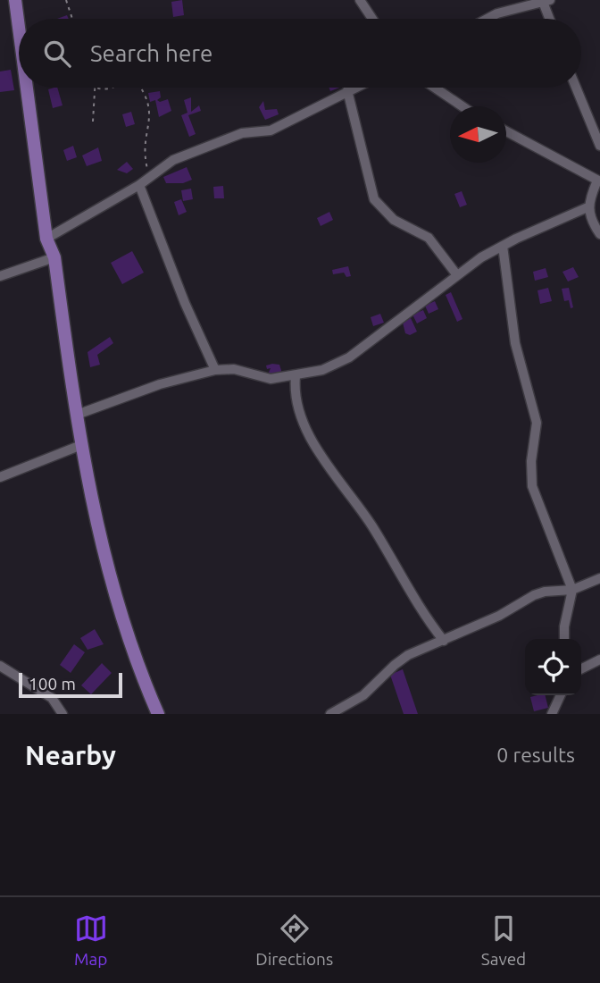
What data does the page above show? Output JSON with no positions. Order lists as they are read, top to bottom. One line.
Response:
{"scale_bar":"100 m","north":"left","page":{"search":"Search here","scale":"100 m","heading":["Nearby","0 results"],"nav":["Map","Directions","Saved"]}}
